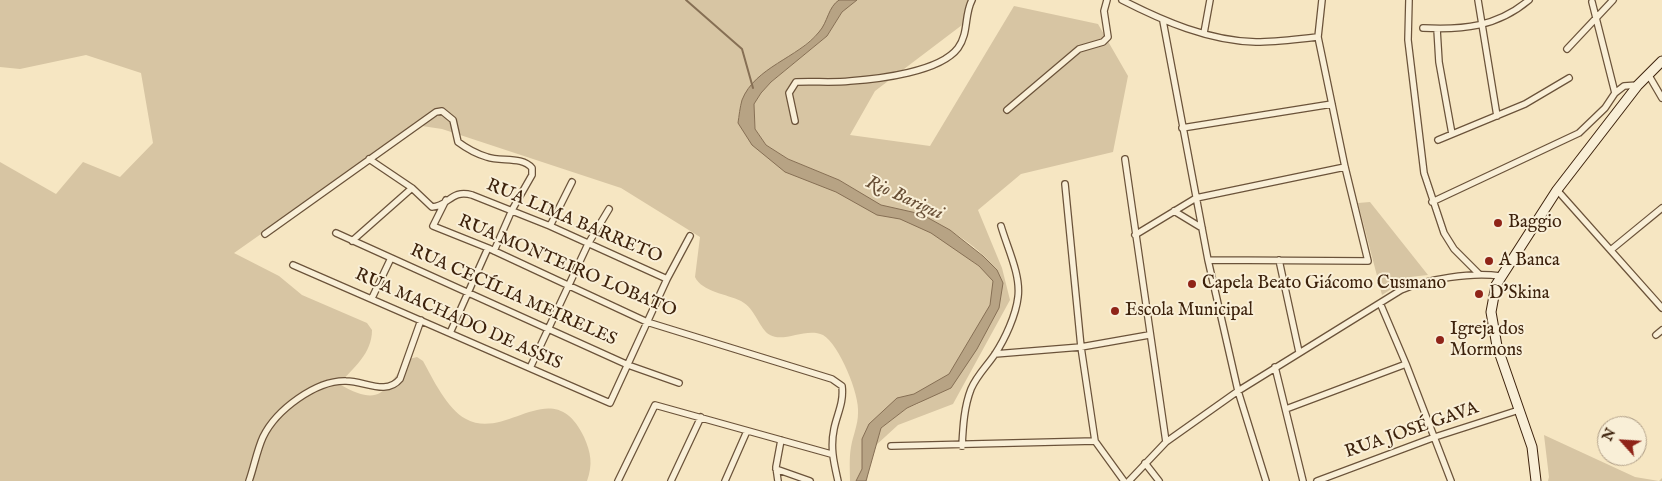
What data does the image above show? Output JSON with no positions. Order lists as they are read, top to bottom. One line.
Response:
{"streets":{"street":["RUA LIMA BARRETO","RUA MONTEIRO LOBATO","RUA CECÍLIA MEIRELES","RUA MACHADO DE ASSIS","RUA JOSÉ GAVA"]},"crossings":[["RUA LIMA BARRETO","RUA MONTEIRO LOBATO"],["RUA CECÍLIA MEIRELES","RUA MACHADO DE ASSIS"]],"water":["Rio Barigui"],"places":["Baggio","A Banca","Capela Beato Giácomo Cusmano","D'Skina","Escola Municipal","Igreja dos Mormons"],"north":"top left"}
